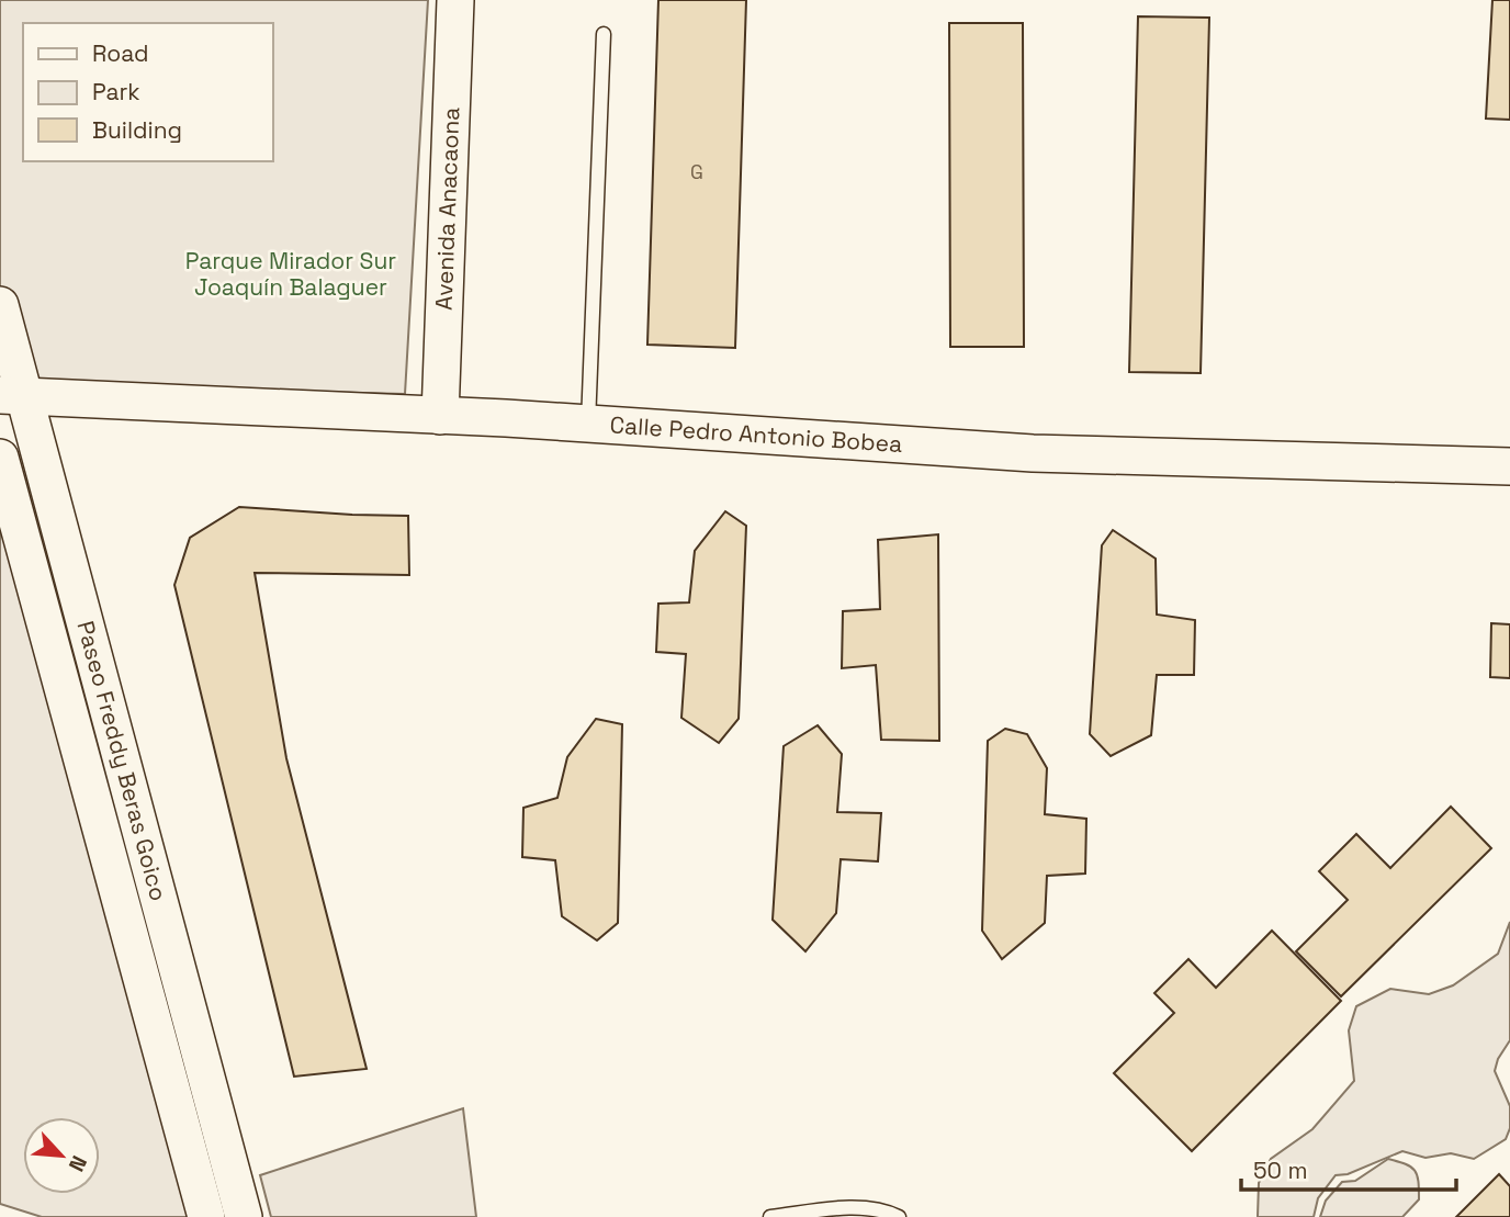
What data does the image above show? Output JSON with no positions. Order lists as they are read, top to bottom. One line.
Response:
{"streets":{"street":["Avenida Anacaona","Calle Pedro Antonio Bobea","Paseo Freddy Beras Goico"]},"crossings":[["Avenida Anacaona","Calle Pedro Antonio Bobea"],["Calle Pedro Antonio Bobea","Paseo Freddy Beras Goico"]],"parks":["Parque Mirador Sur Joaquín Balaguer"],"house_numbers":["G"],"legend":["Road","Park","Building"],"scale_bar":"50 m","north":"bottom right"}
